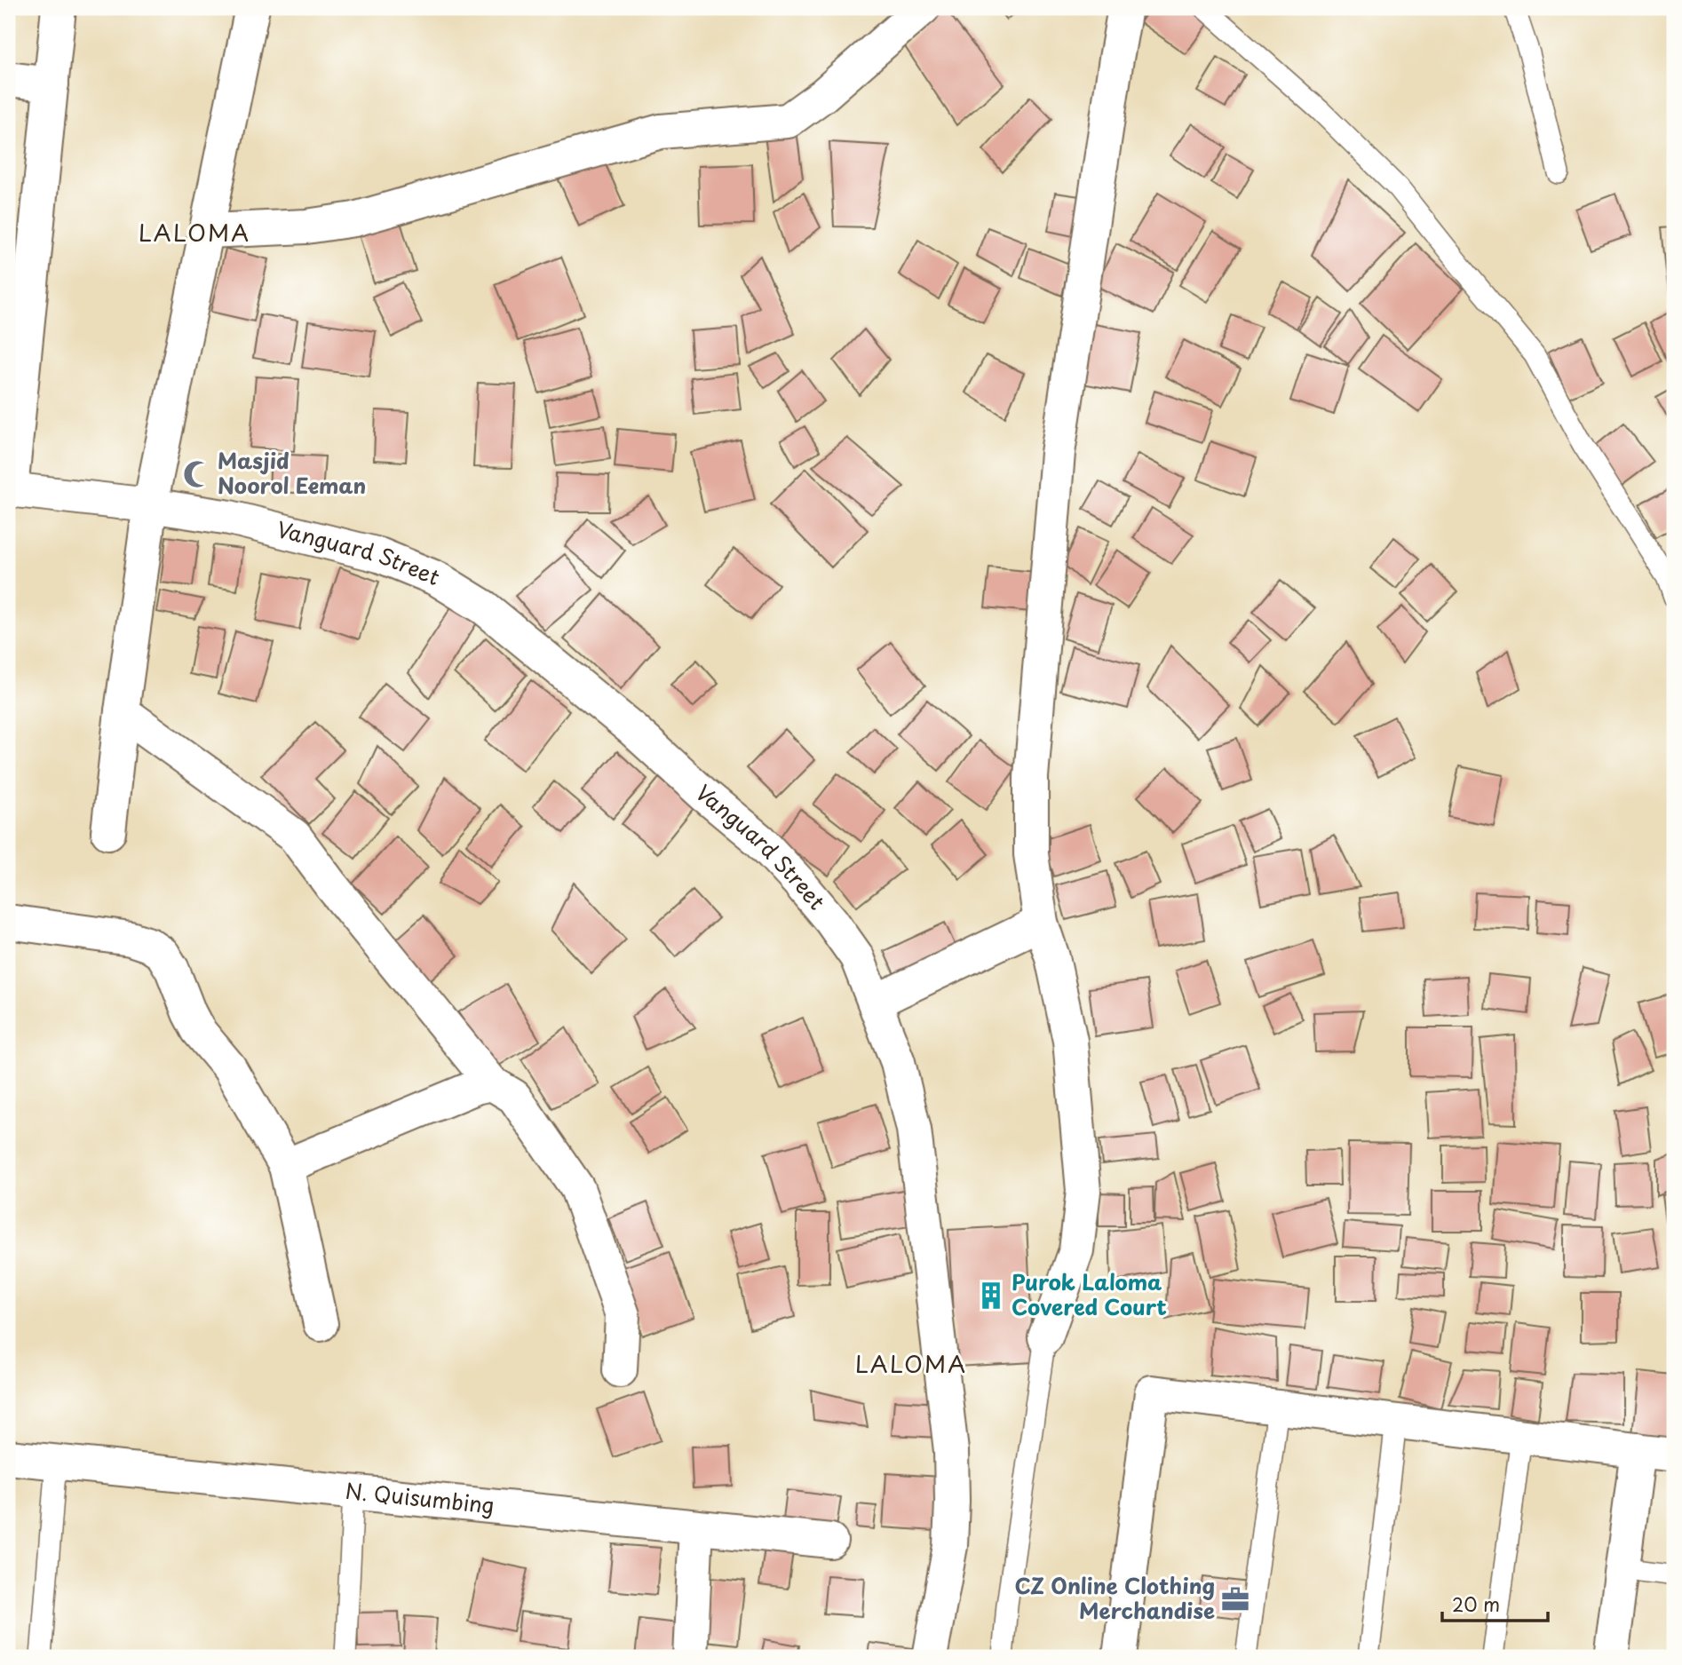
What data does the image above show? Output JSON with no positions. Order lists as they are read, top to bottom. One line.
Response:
{"streets":{"street":["Vanguard Street","N. Quisumbing"]},"districts":["LALOMA","LALOMA"],"places":{"mosque":["Masjid Noorol Eeman"],"building":["Purok Laloma Covered Court"],"office":["CZ Online Clothing Merchandise"]},"scale_bar":"20 m"}
